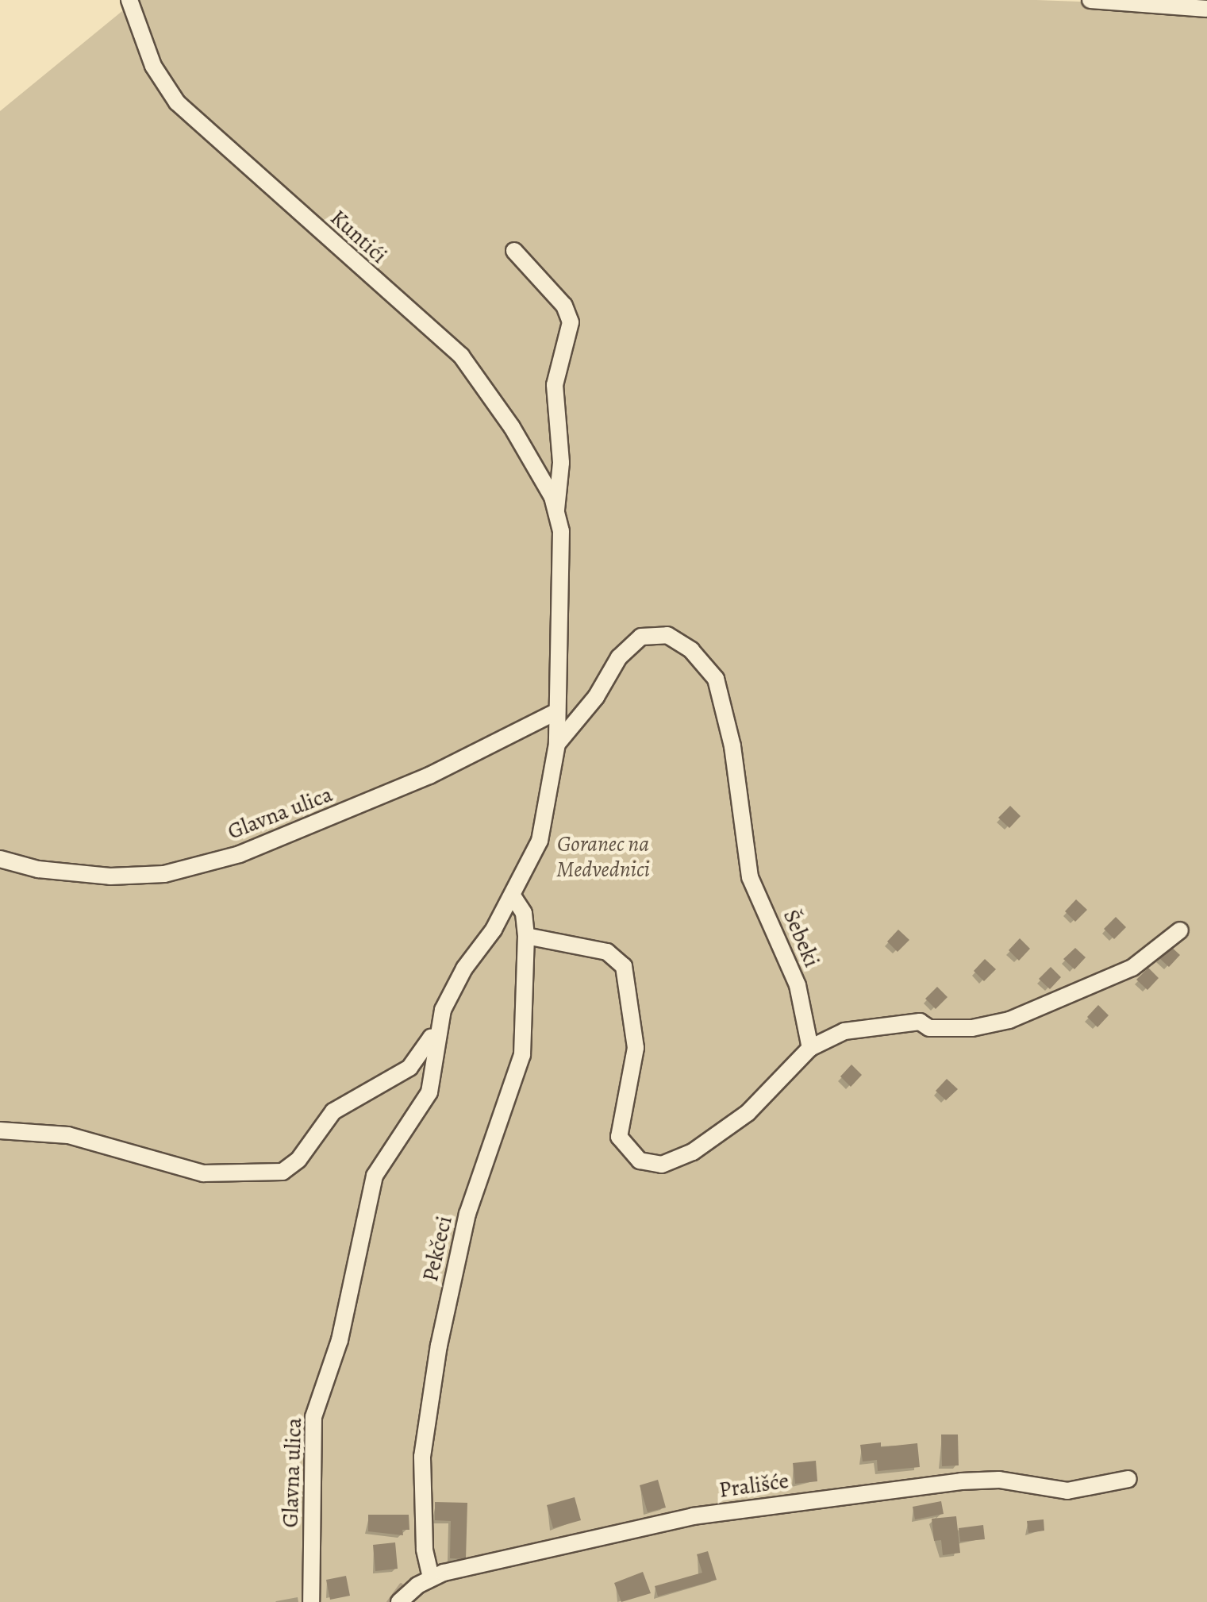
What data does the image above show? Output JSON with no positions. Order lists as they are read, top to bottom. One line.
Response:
{"streets":{"street":["Kuntići","Glavna ulica","Šebeki","Pekčeci","Prališće"]},"crossings":[["Kuntići","Glavna ulica"],["Kuntići","Šebeki"],["Glavna ulica","Šebeki"],["Glavna ulica","Pekčeci"],["Pekčeci","Prališće"]],"parks":["Goranec na Medvednici"]}
